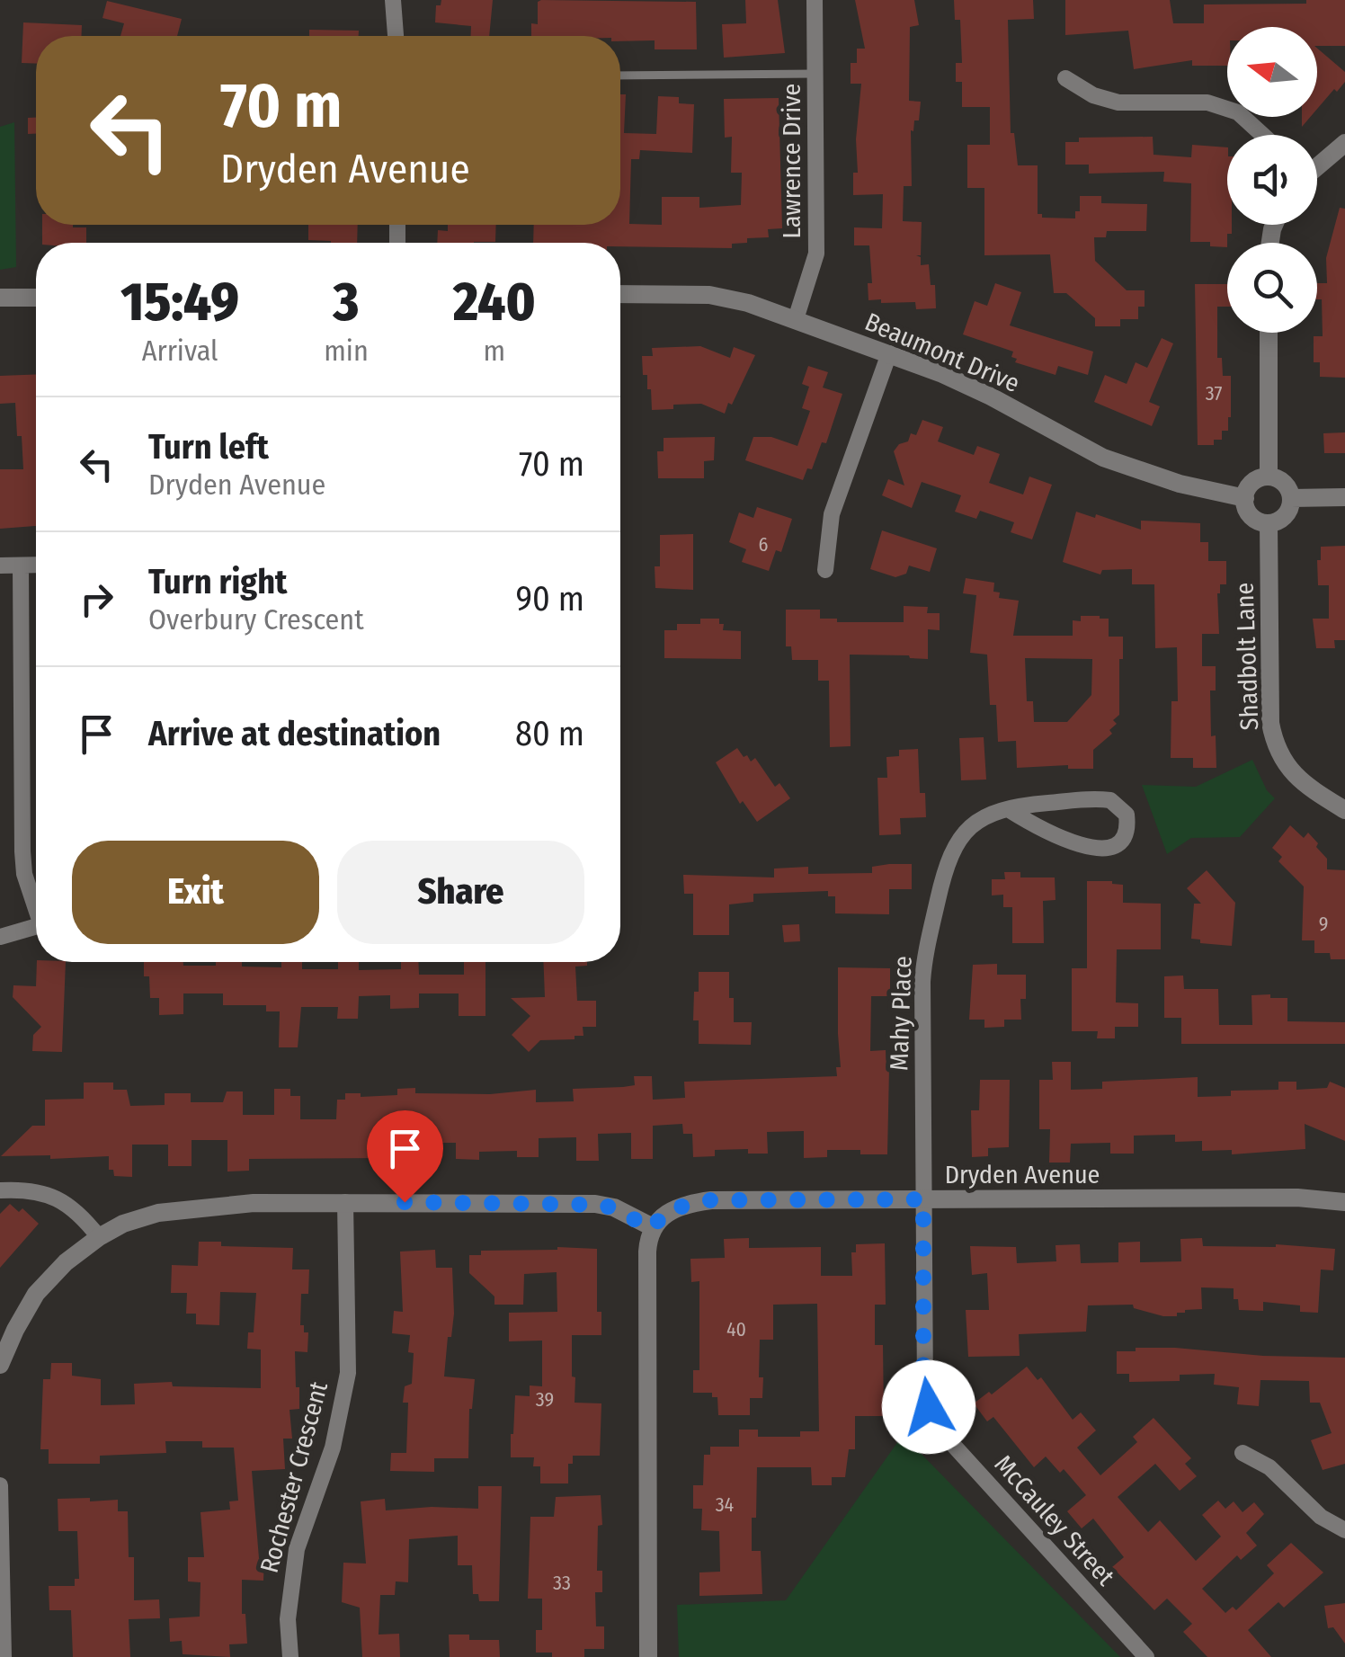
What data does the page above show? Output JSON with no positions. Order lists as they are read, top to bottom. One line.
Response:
{"streets":{"street":["Lawrence Drive","Beaumont Drive","Shadbolt Lane","Mahy Place","Dryden Avenue","Rochester Crescent","McCauley Street"]},"crossings":[["Lawrence Drive","Beaumont Drive"],["Beaumont Drive","Shadbolt Lane"],["Mahy Place","Dryden Avenue"],["Mahy Place","McCauley Street"],["Dryden Avenue","McCauley Street"]],"house_numbers":["37","6","9","40","39","34","33"],"north":"left","page":{"turn":["70 m","Dryden Avenue"],"eta":["15:49","Arrival","3","min","240","m"],"list":[{"name":"Turn left","note":"Dryden Avenue","value":"70 m"},{"name":"Turn right","note":"Overbury Crescent","value":"90 m"},{"name":"Arrive at destination","value":"80 m"}],"buttons":["Exit","Share"]}}
